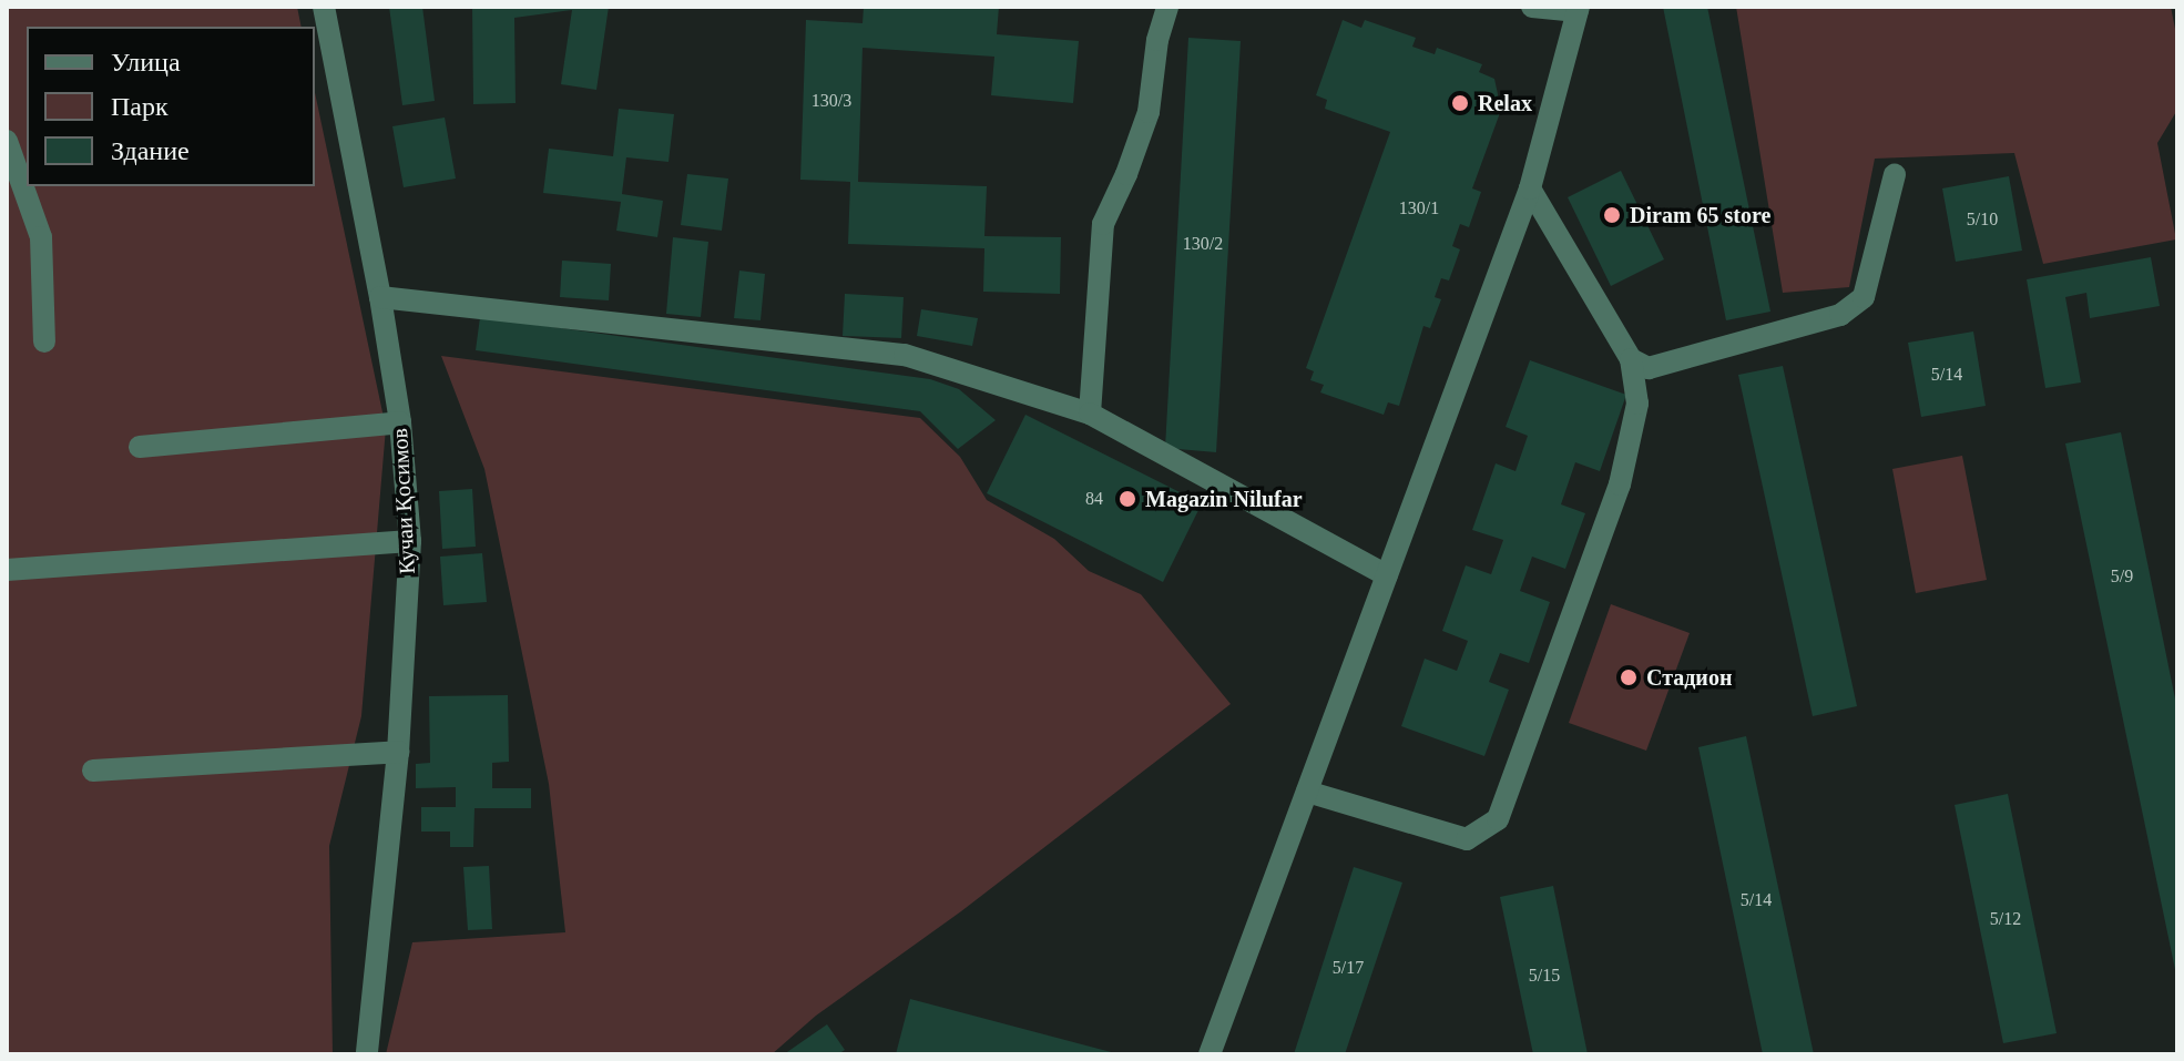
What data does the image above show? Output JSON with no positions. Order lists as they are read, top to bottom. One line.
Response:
{"streets":{"street":["Кучаи Қосимов"]},"places":["Relax","Diram 65 store","Magazin Nilufar","Стадион"],"house_numbers":["130/3","130/1","5/10","130/2","5/14","84","5/9","5/14","5/12","5/17","5/15"],"legend":["Улица","Парк","Здание"]}
